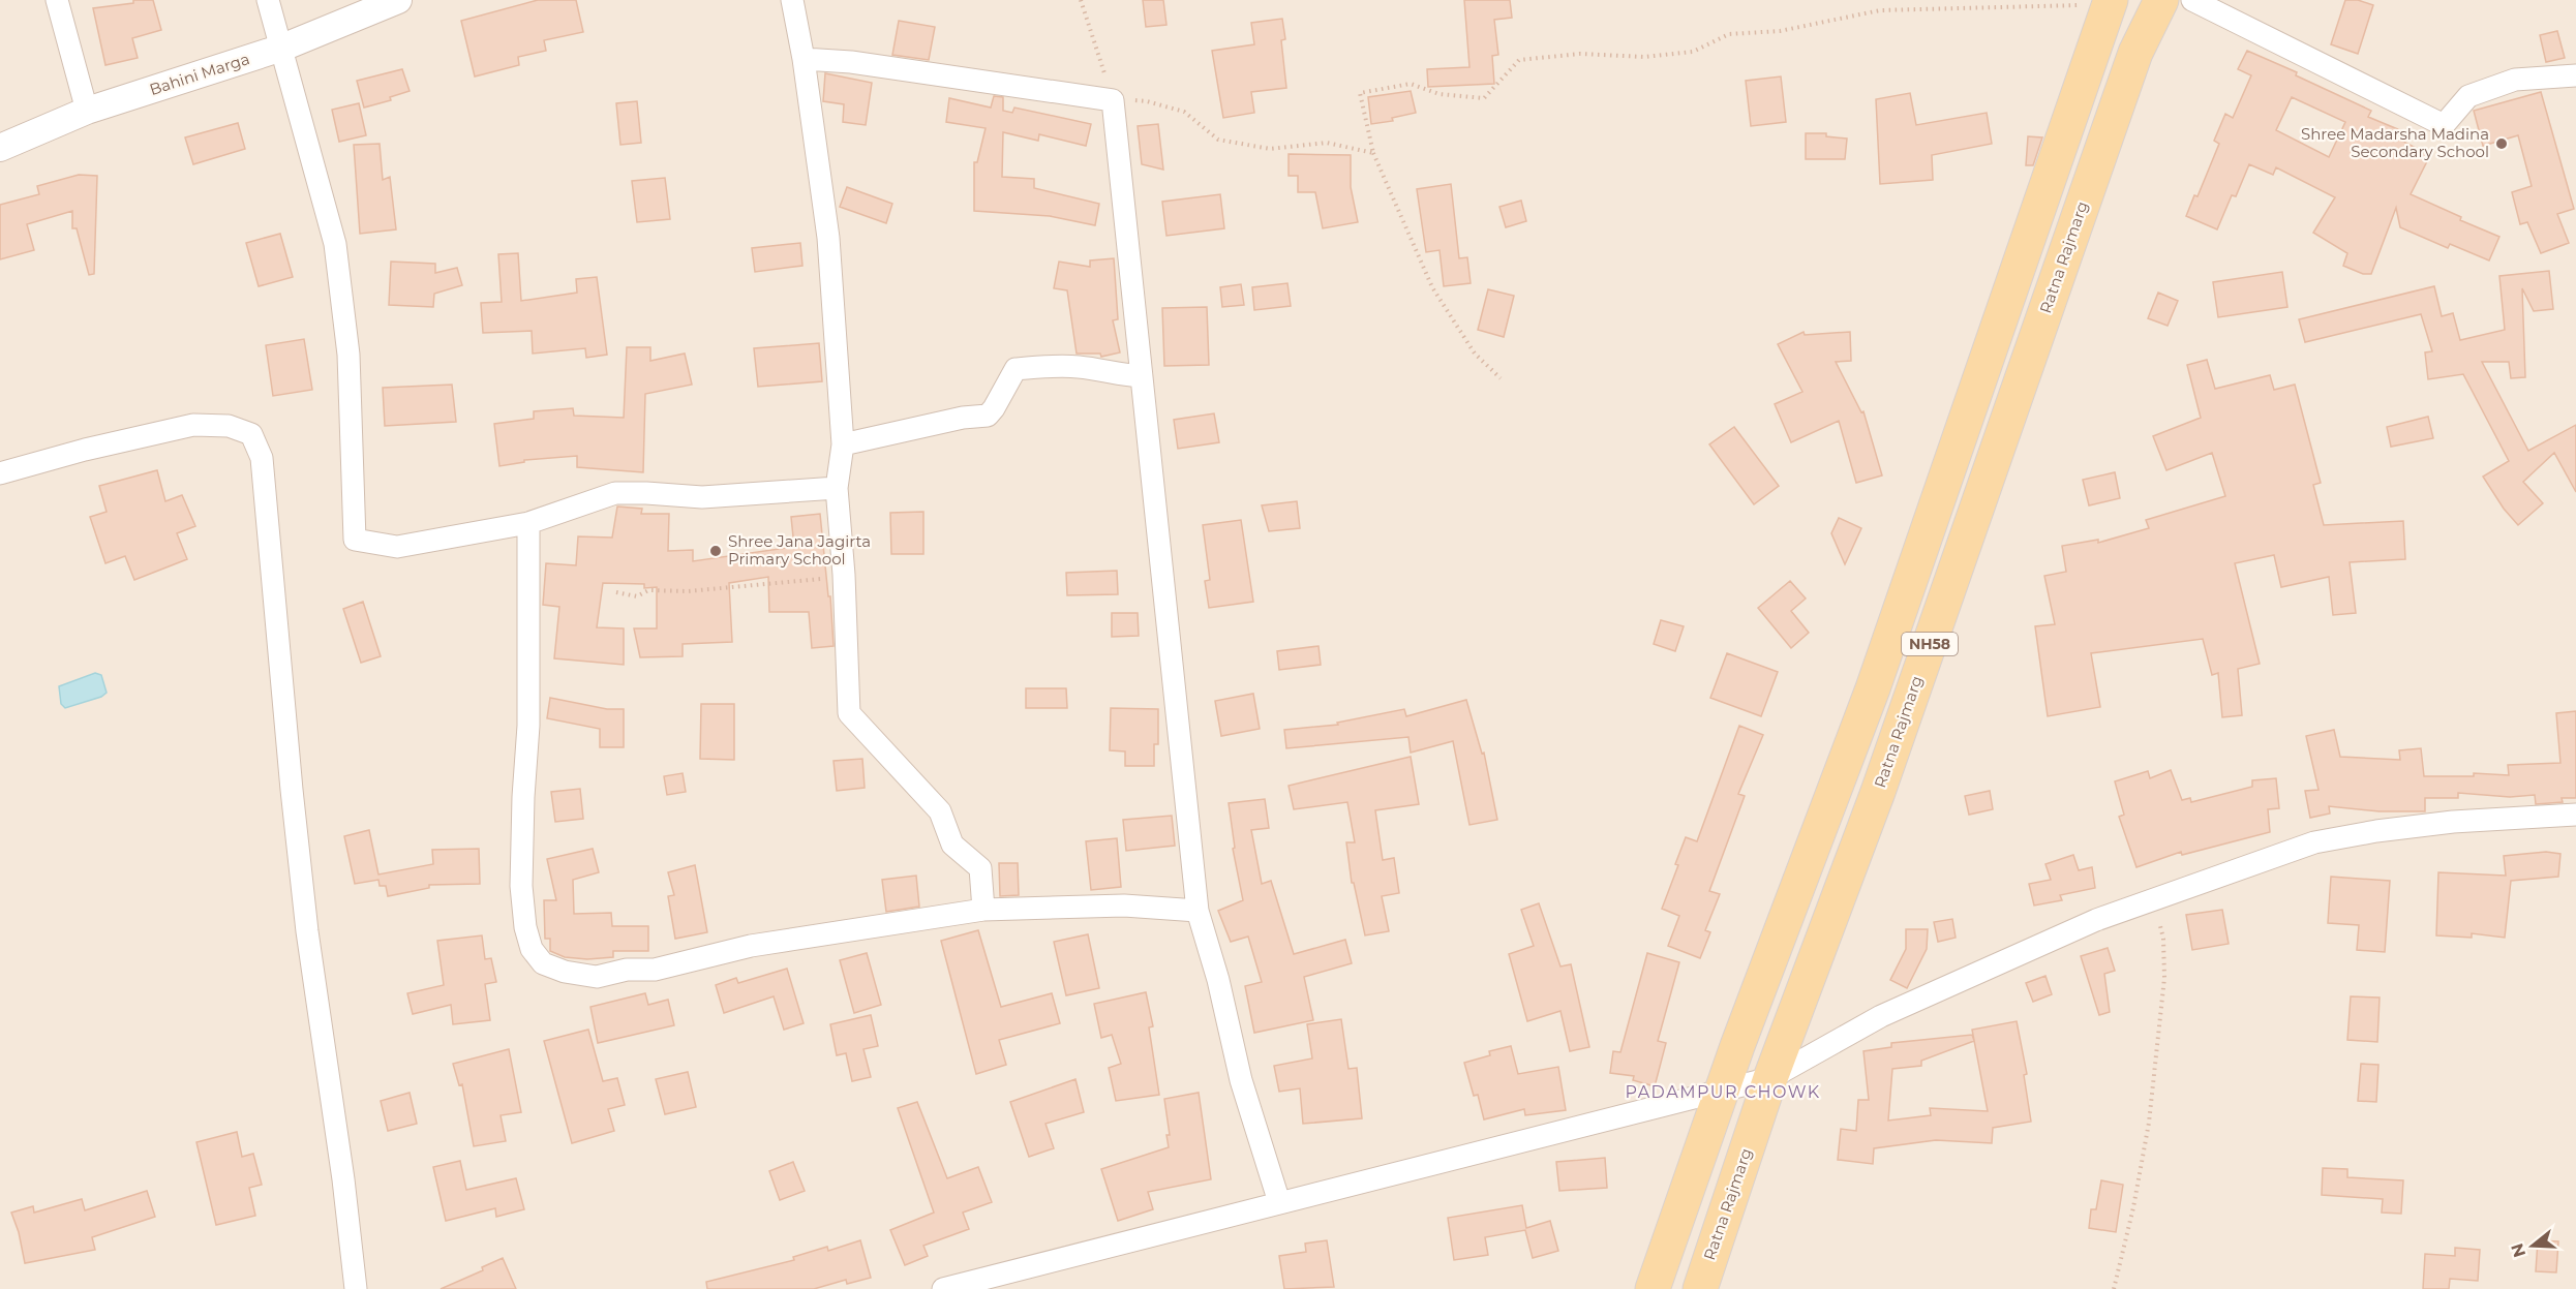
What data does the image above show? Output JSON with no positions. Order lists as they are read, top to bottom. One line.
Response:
{"streets":{"main road":["Ratna Rajmarg","NH58"],"street":["Bahini Marga"]},"districts":["PADAMPUR CHOWK"],"places":["Shree Madarsha Madina Secondary School","Shree Jana Jagirta Primary School"],"north":"left"}
